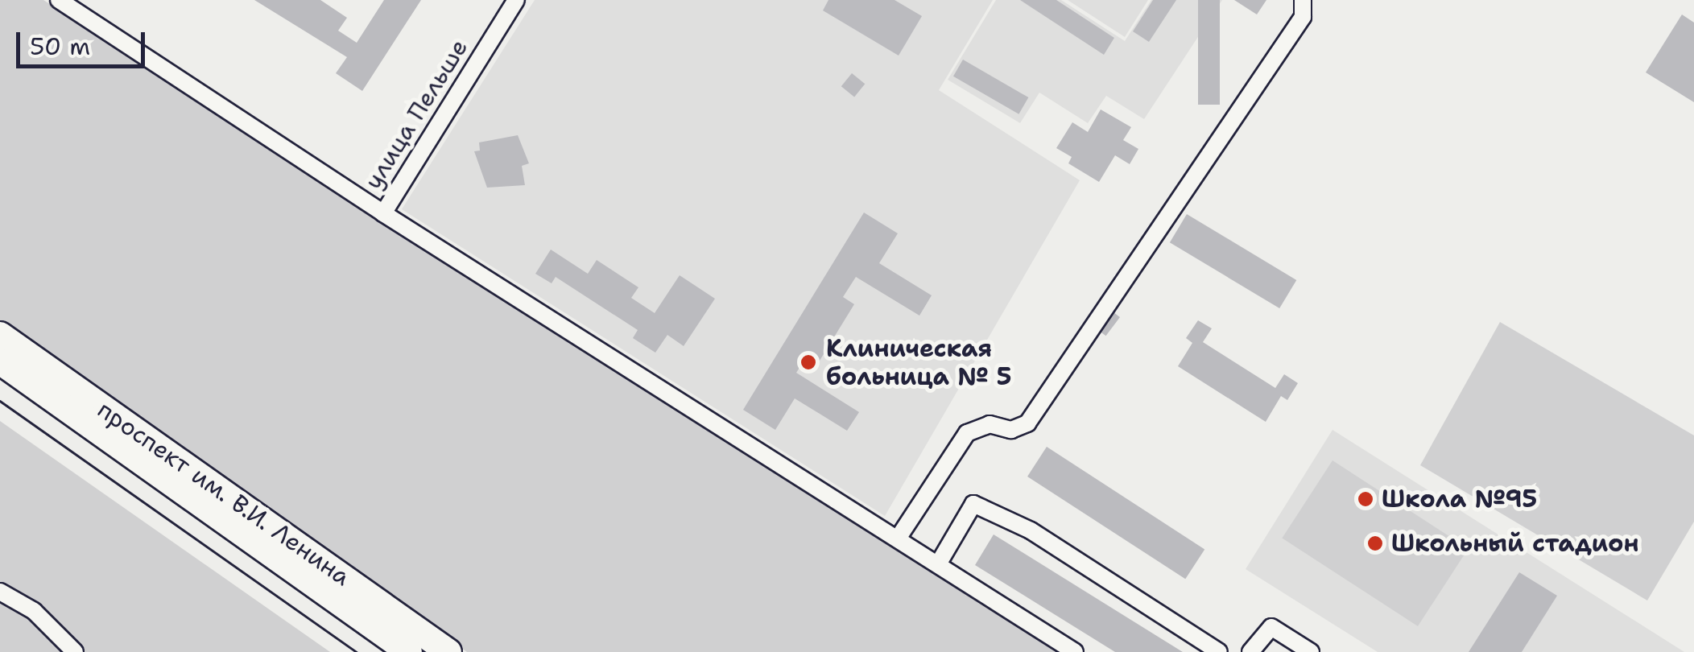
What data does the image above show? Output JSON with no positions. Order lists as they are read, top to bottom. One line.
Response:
{"streets":{"main road":["проспект им. В.И. Ленина"],"street":["улица Пельше"]},"places":["Клиническая больница № 5","Школа №95","Школьный стадион"],"scale_bar":"50 m"}
